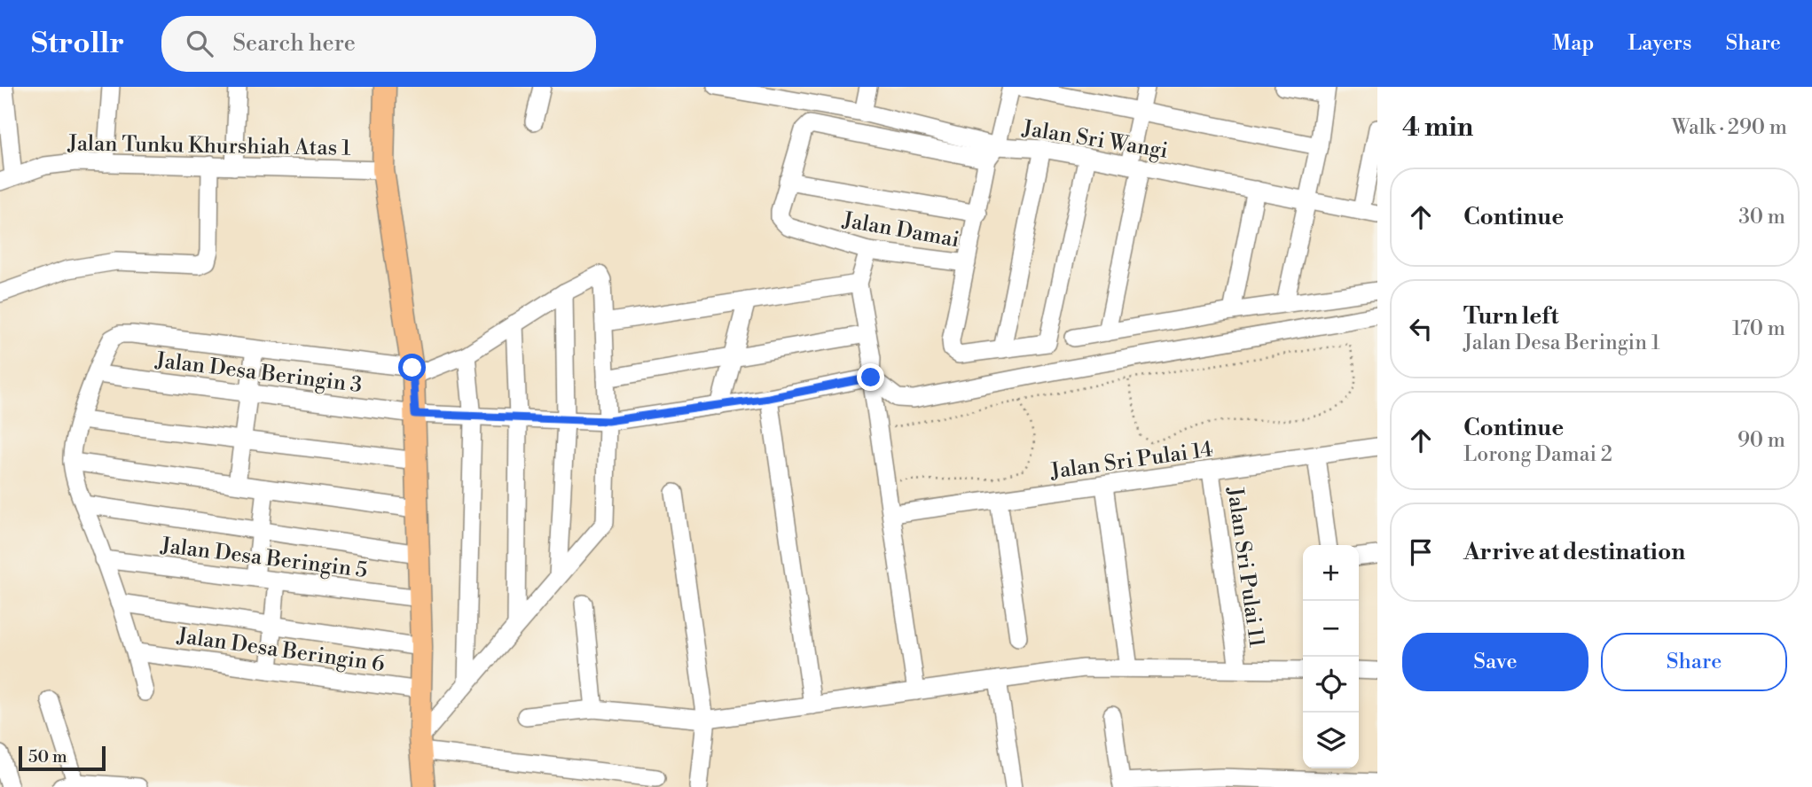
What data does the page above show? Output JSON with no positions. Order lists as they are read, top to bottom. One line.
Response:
{"streets":{"street":["Jalan Sri Wangi","Jalan Tunku Khurshiah Atas 1","Jalan Damai","Jalan Desa Beringin 3","Jalan Sri Pulai 14","Jalan Desa Beringin 5","Jalan Sri Pulai 11","Jalan Desa Beringin 6"]},"crossings":[["Jalan Sri Wangi","Jalan Damai"],["Jalan Sri Pulai 14","Jalan Sri Pulai 11"]],"scale_bar":"50 m","page":{"header":"Strollr","search":"Search here","nav":["Map","Layers","Share"],"heading":["4 min","Walk · 290 m"],"list":[["Continue","30 m"],["Turn left","Jalan Desa Beringin 1","170 m"],["Continue","Lorong Damai 2","90 m"],"Arrive at destination"],"map_buttons":["+","−"],"buttons":["Save","Share"],"scale":"50 m"}}
